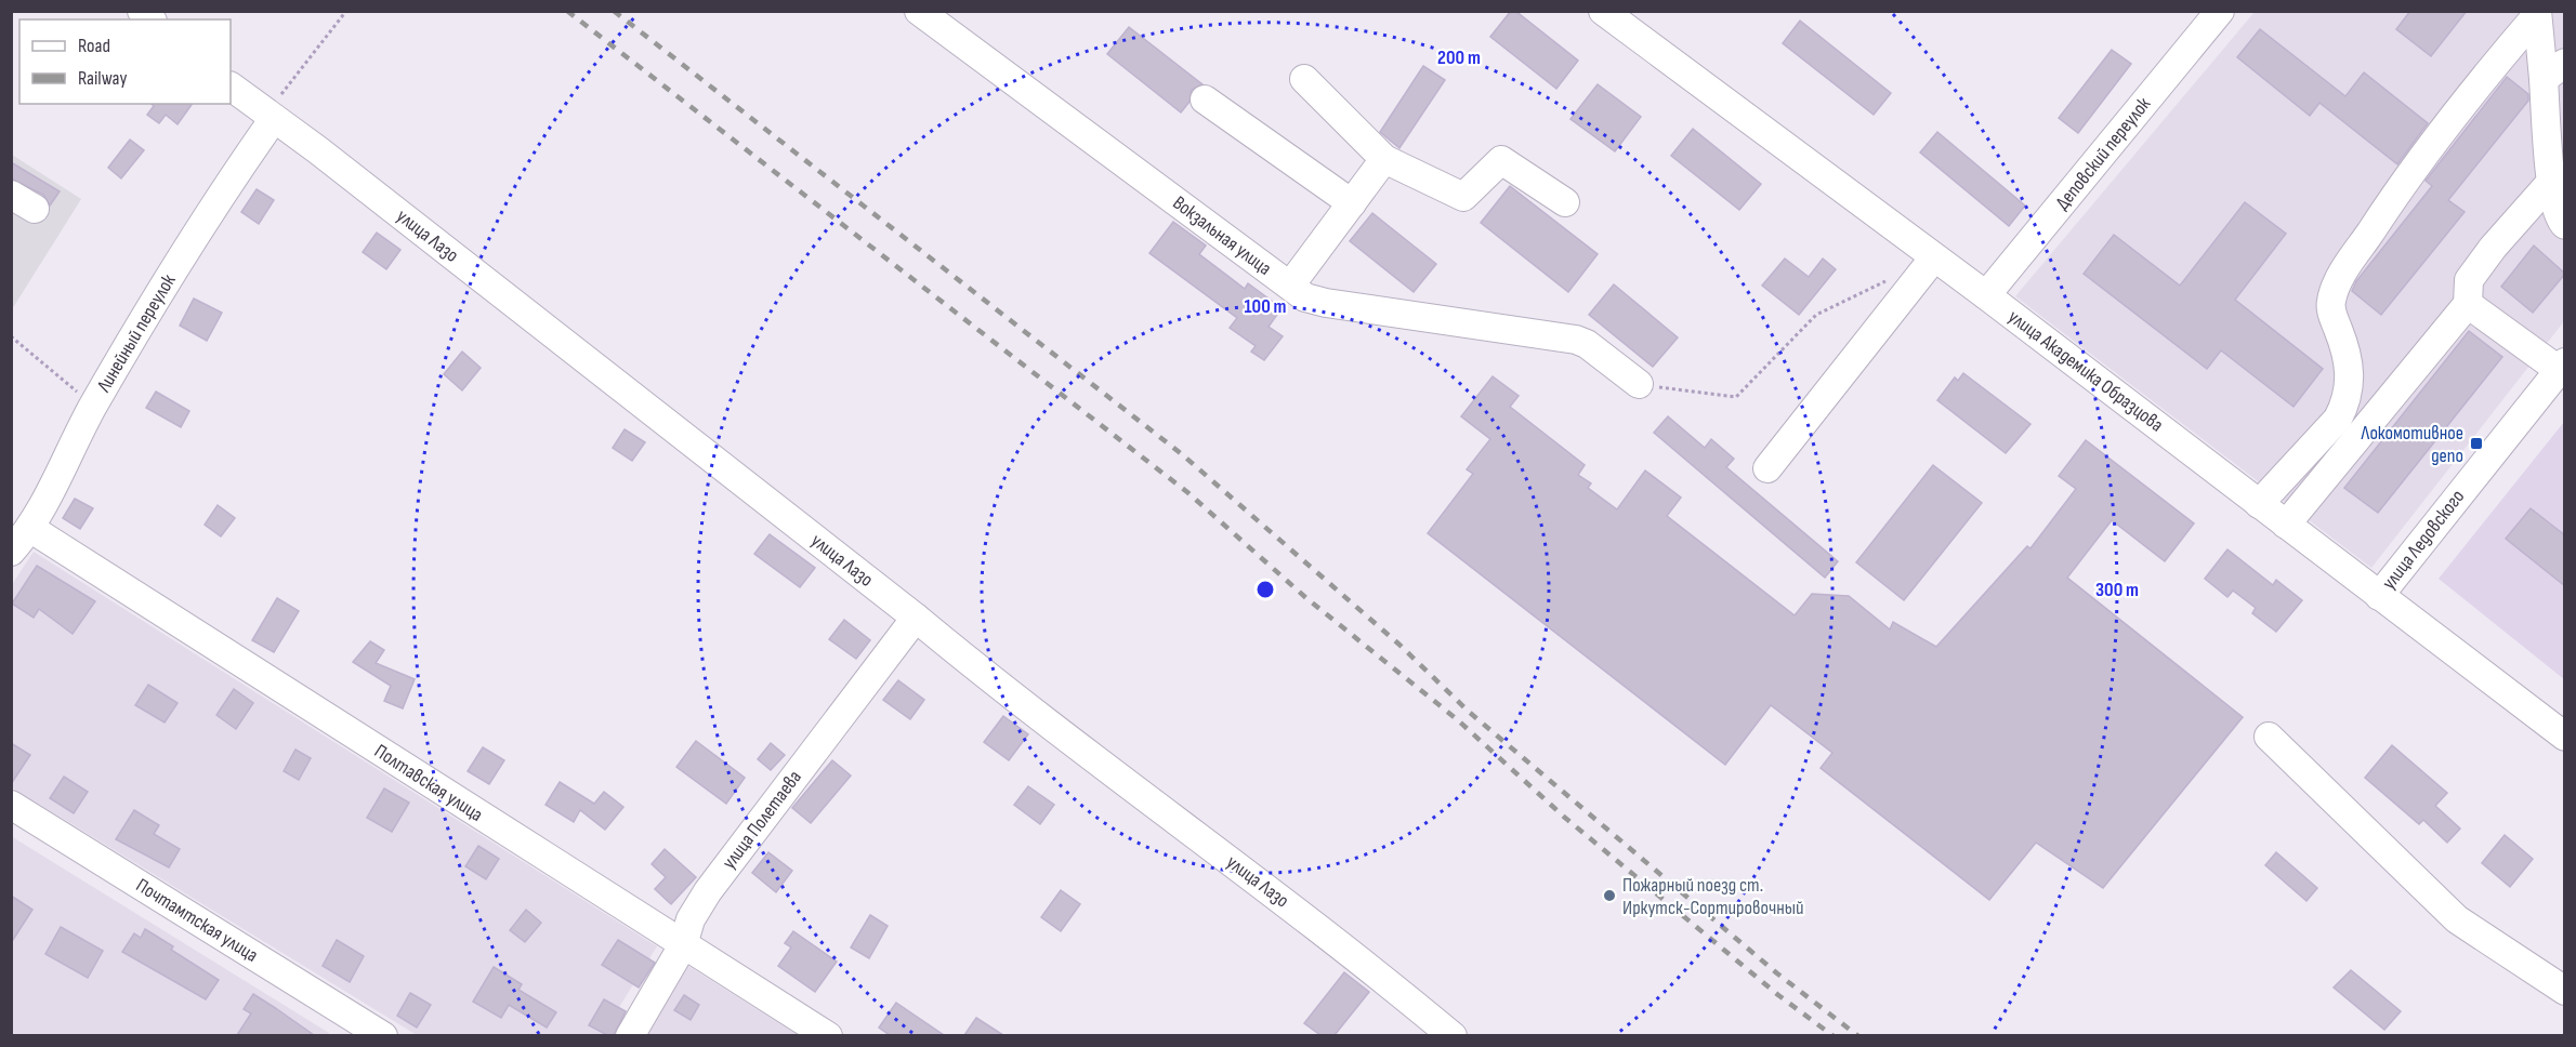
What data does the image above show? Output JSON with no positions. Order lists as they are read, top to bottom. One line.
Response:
{"streets":{"street":["Деповский переулок","улица Лазо","Вокзальная улица","Линейный переулок","улица Академика Образцова","улица Ледовского","Полтавская улица","улица Полетаева","Почтамтская улица"]},"crossings":[["Деповский переулок","улица Академика Образцова"],["улица Лазо","Линейный переулок"],["улица Лазо","улица Полетаева"],["Линейный переулок","Полтавская улица"],["улица Академика Образцова","улица Ледовского"],["Полтавская улица","улица Полетаева"]],"places":{"transit":["Локомотивное депо"],"other":["Пожарный поезд ст. Иркутск-Сортировочный"]},"legend":["Road","Railway"],"rings":["200 m","100 m","300 m"]}
